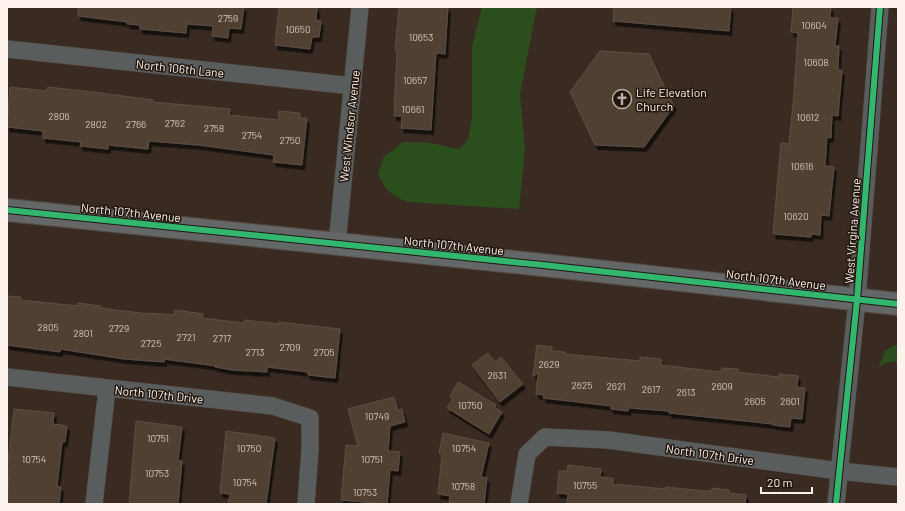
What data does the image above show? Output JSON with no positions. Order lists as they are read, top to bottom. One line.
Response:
{"streets":{"main road":["North 107th Avenue"],"street":["North 106th Lane","West Windsor Avenue","West Virgina Avenue","North 107th Drive"]},"crossings":[["North 106th Lane","West Windsor Avenue"],["West Windsor Avenue","North 107th Avenue"],["North 107th Avenue","West Virgina Avenue"],["West Virgina Avenue","North 107th Drive"]],"places":{"church":["Life Elevation Church"]},"house_numbers":["2759","10604","10650","10653","10608","10657","10661","2806","10612","2762","2802","2766","2758","2754","2750","10616","10620","2805","2729","2801","2721","2717","2725","2709","2713","2705","2629","2631","2625","2621","2609","2617","2613","2605","2601","10750","10749","10751","10750","10754","10754","10751","10753","10754","10755","10758","10753"],"scale_bar":"20 m"}
